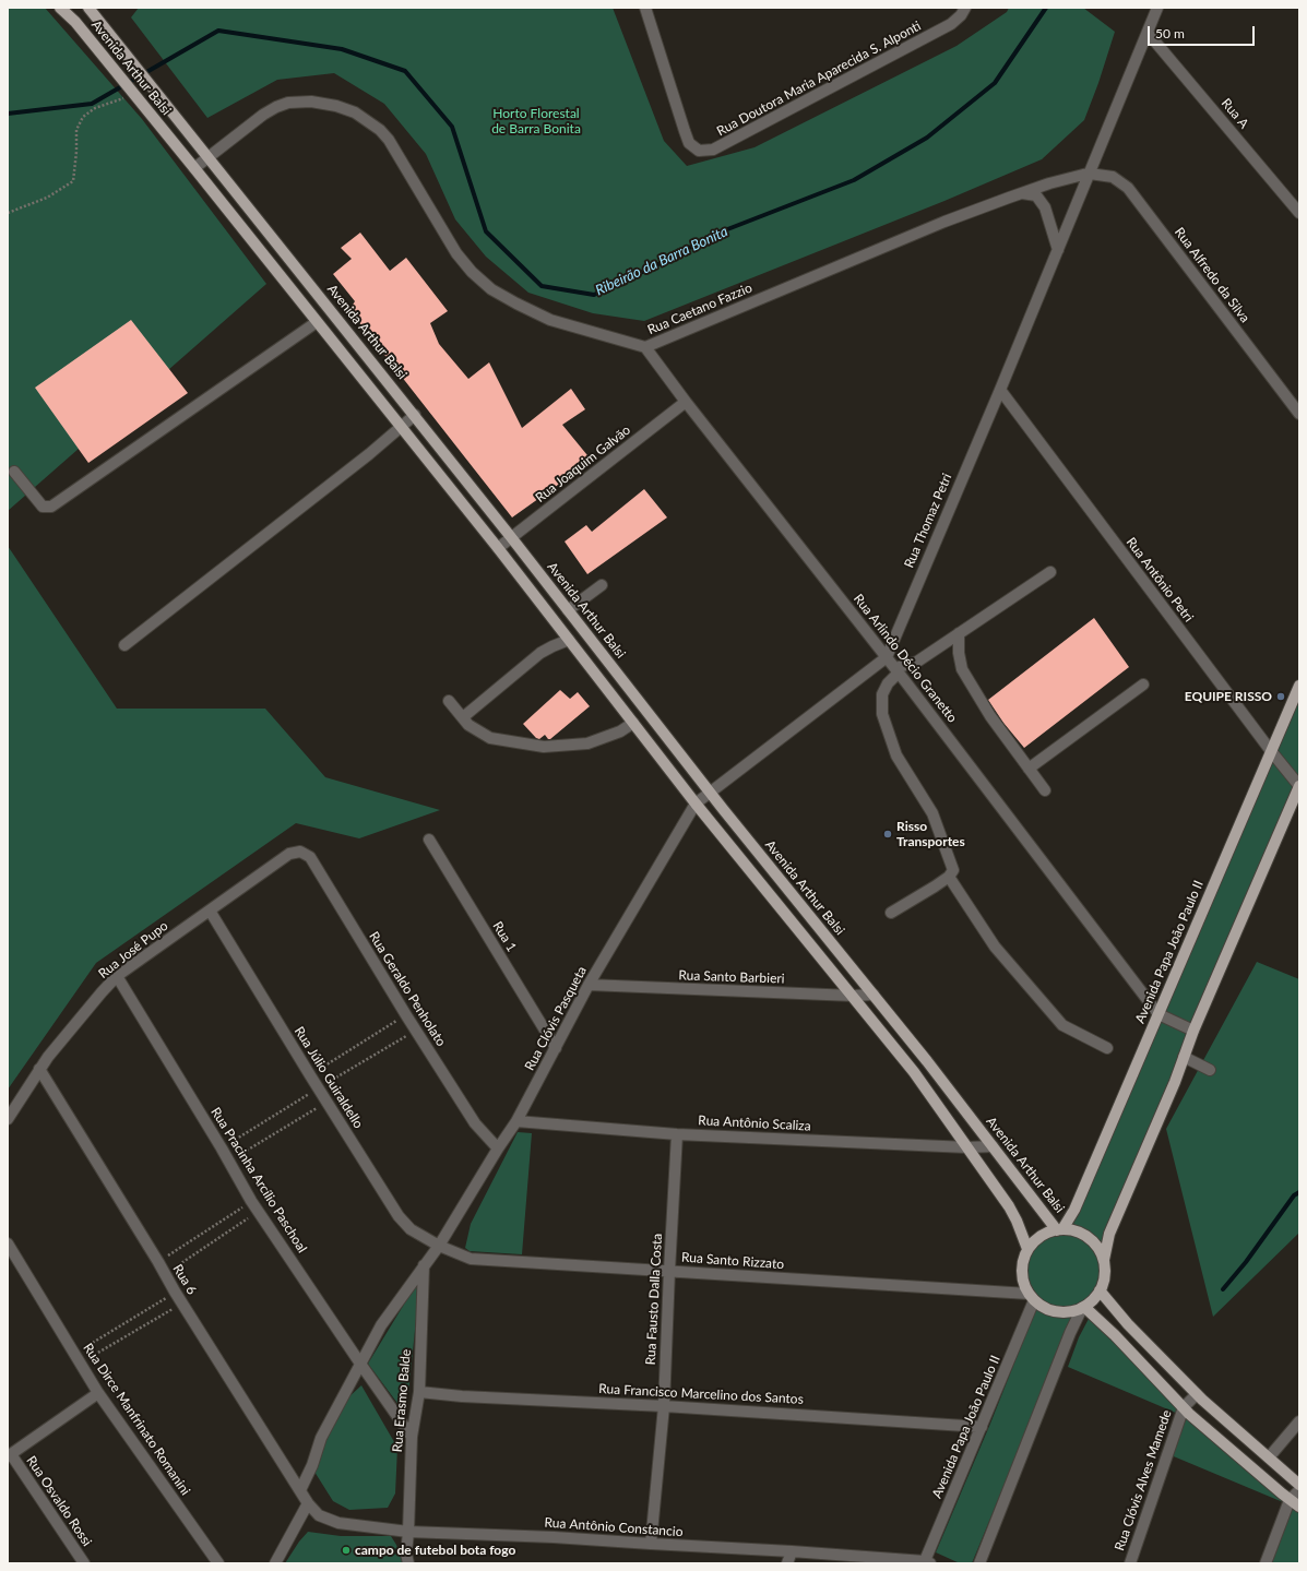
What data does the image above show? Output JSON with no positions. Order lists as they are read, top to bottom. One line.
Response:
{"streets":{"main road":["Avenida Arthur Balsi","Avenida Papa João Paulo II"],"street":["Rua Doutora Maria Aparecida S. Alponti","Rua A","Rua Alfredo da Silva","Rua Caetano Fazzio","Rua Joaquim Galvão","Rua Thomaz Petri","Rua Antônio Petri","Rua Arlindo Décio Granetto","Rua 1","Rua José Pupo","Rua Santo Barbieri","Rua Geraldo Penholato","Rua Clóvis Pasqueta","Rua Júlio Guiraldello","Rua Antônio Scaliza","Rua Pracinha Arcílio Paschoal","Rua Santo Rizzato","Rua 6","Rua Fausto Dalla Costa","Rua Francisco Marcelino dos Santos","Rua Erasmo Balde","Rua Dirce Manfrinato Romanini","Rua Clóvis Alves Mamede","Rua Osvaldo Rossi","Rua Antônio Constancio"]},"crossings":[["Avenida Arthur Balsi","Rua Caetano Fazzio"],["Avenida Arthur Balsi","Rua Joaquim Galvão"],["Avenida Arthur Balsi","Rua Thomaz Petri"],["Avenida Arthur Balsi","Avenida Papa João Paulo II"],["Avenida Arthur Balsi","Rua Santo Barbieri"],["Avenida Arthur Balsi","Rua Clóvis Pasqueta"],["Avenida Arthur Balsi","Rua Antônio Scaliza"],["Avenida Arthur Balsi","Rua Santo Rizzato"],["Rua A","Rua Thomaz Petri"],["Rua Alfredo da Silva","Rua Caetano Fazzio"],["Rua Alfredo da Silva","Rua Thomaz Petri"],["Rua Caetano Fazzio","Rua Thomaz Petri"],["Rua Caetano Fazzio","Rua Arlindo Décio Granetto"],["Rua Joaquim Galvão","Rua Arlindo Décio Granetto"],["Rua Thomaz Petri","Rua Antônio Petri"],["Rua Thomaz Petri","Rua Arlindo Décio Granetto"],["Rua Thomaz Petri","Rua Clóvis Pasqueta"],["Rua Antônio Petri","Avenida Papa João Paulo II"],["Rua Arlindo Décio Granetto","Avenida Papa João Paulo II"],["Rua 1","Rua Clóvis Pasqueta"],["Rua José Pupo","Rua Geraldo Penholato"],["Rua José Pupo","Rua Júlio Guiraldello"],["Rua José Pupo","Rua Pracinha Arcílio Paschoal"],["Rua José Pupo","Rua 6"],["Avenida Papa João Paulo II","Rua Santo Rizzato"],["Avenida Papa João Paulo II","Rua Francisco Marcelino dos Santos"],["Avenida Papa João Paulo II","Rua Antônio Constancio"],["Rua Santo Barbieri","Rua Clóvis Pasqueta"],["Rua Geraldo Penholato","Rua Clóvis Pasqueta"],["Rua Clóvis Pasqueta","Rua Júlio Guiraldello"],["Rua Clóvis Pasqueta","Rua Antônio Scaliza"],["Rua Clóvis Pasqueta","Rua Santo Rizzato"],["Rua Júlio Guiraldello","Rua Santo Rizzato"],["Rua Antônio Scaliza","Rua Fausto Dalla Costa"],["Rua Pracinha Arcílio Paschoal","Rua Erasmo Balde"],["Rua Santo Rizzato","Rua Fausto Dalla Costa"],["Rua 6","Rua Antônio Constancio"],["Rua Fausto Dalla Costa","Rua Francisco Marcelino dos Santos"],["Rua Fausto Dalla Costa","Rua Antônio Constancio"],["Rua Francisco Marcelino dos Santos","Rua Erasmo Balde"],["Rua Erasmo Balde","Rua Antônio Constancio"]],"water":["Ribeirão da Barra Bonita"],"parks":["Horto Florestal de Barra Bonita"],"places":["EQUIPE RISSO","Risso Transportes","campo de futebol bota fogo"],"scale_bar":"50 m"}
